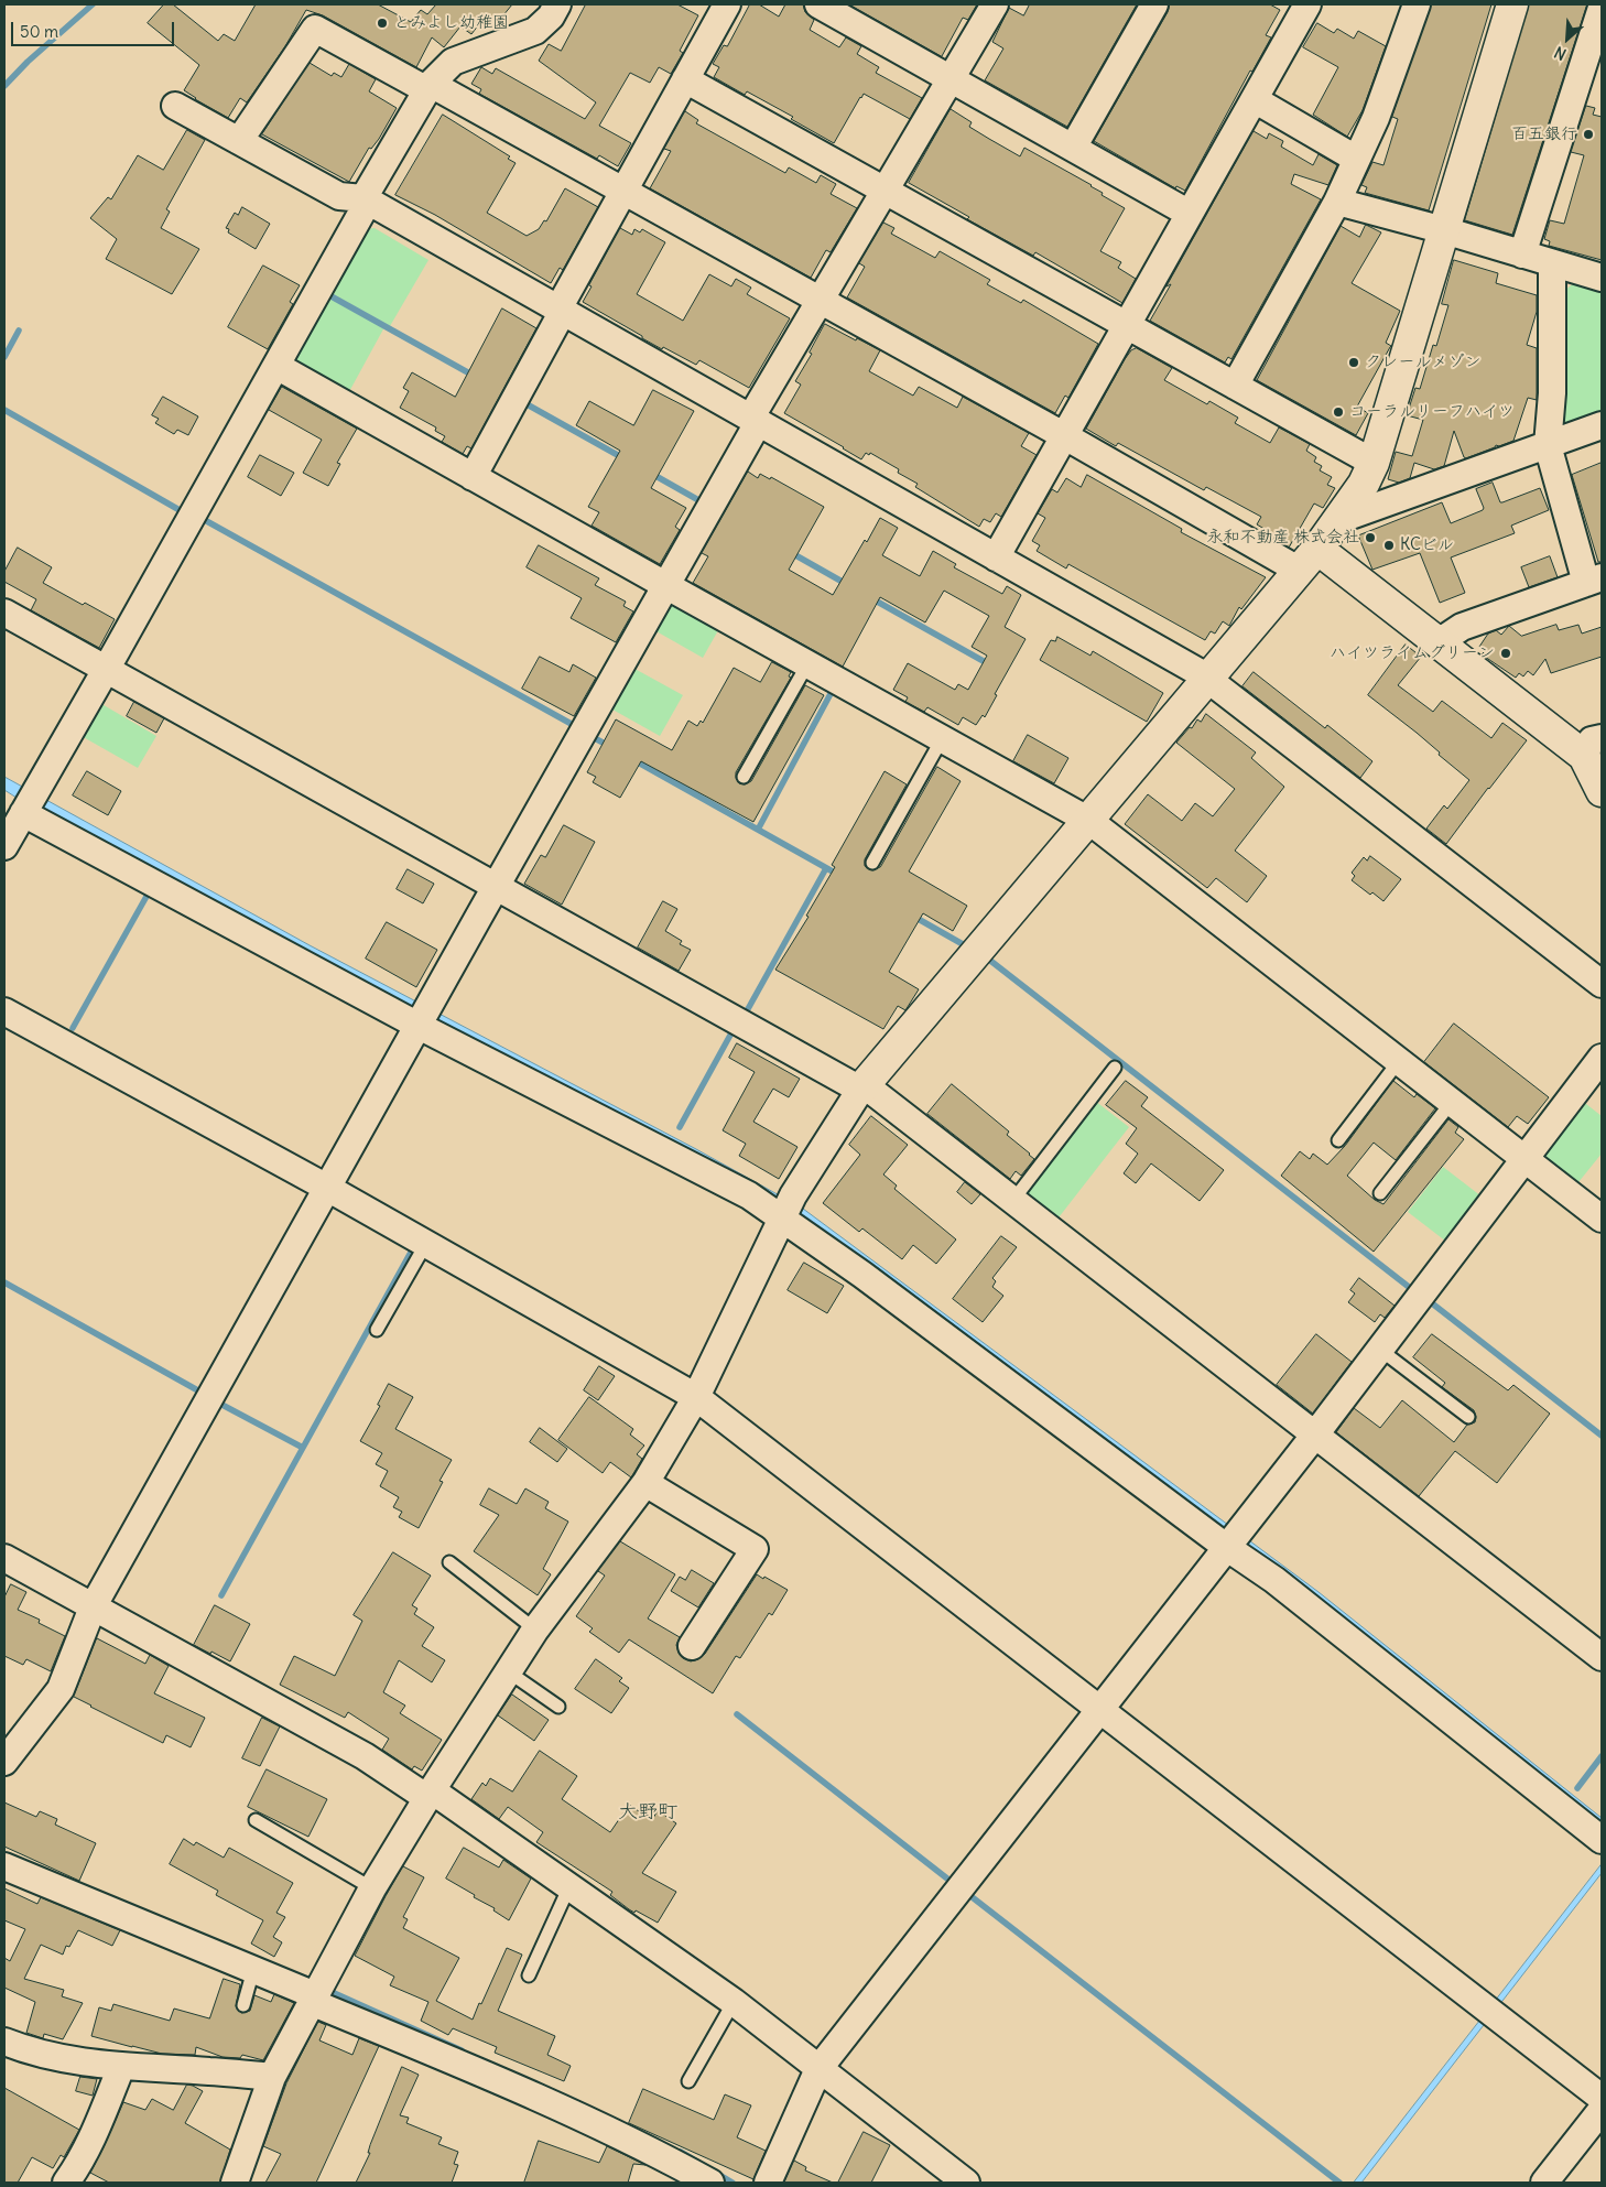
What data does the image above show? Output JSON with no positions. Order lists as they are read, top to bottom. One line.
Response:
{"districts":["大野町"],"places":["とみよし幼稚園","百五銀行","クレールメゾン","コーラルリーフハイツ","永和不動産 株式会社","KCビル","ハイツライムグリーン"],"scale_bar":"50 m","north":"bottom left"}
